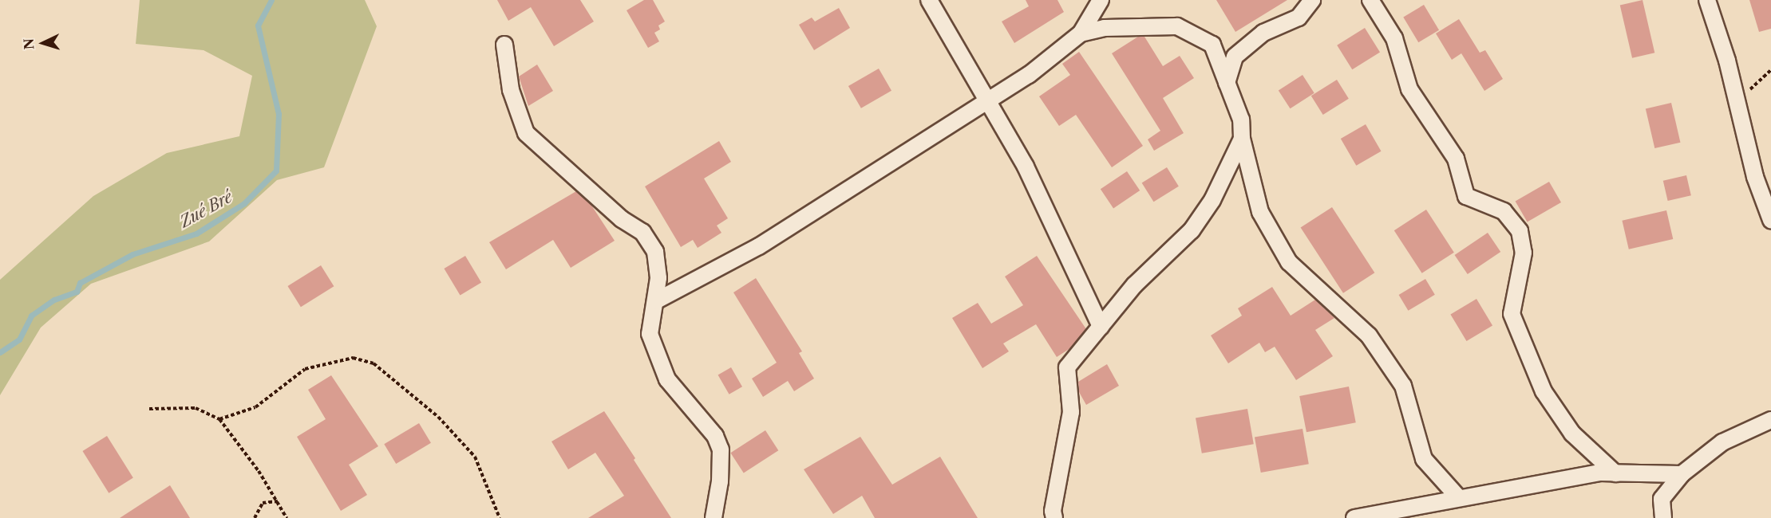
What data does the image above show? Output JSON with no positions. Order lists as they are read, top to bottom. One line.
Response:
{"water":["Zué Bré"],"north":"left"}
